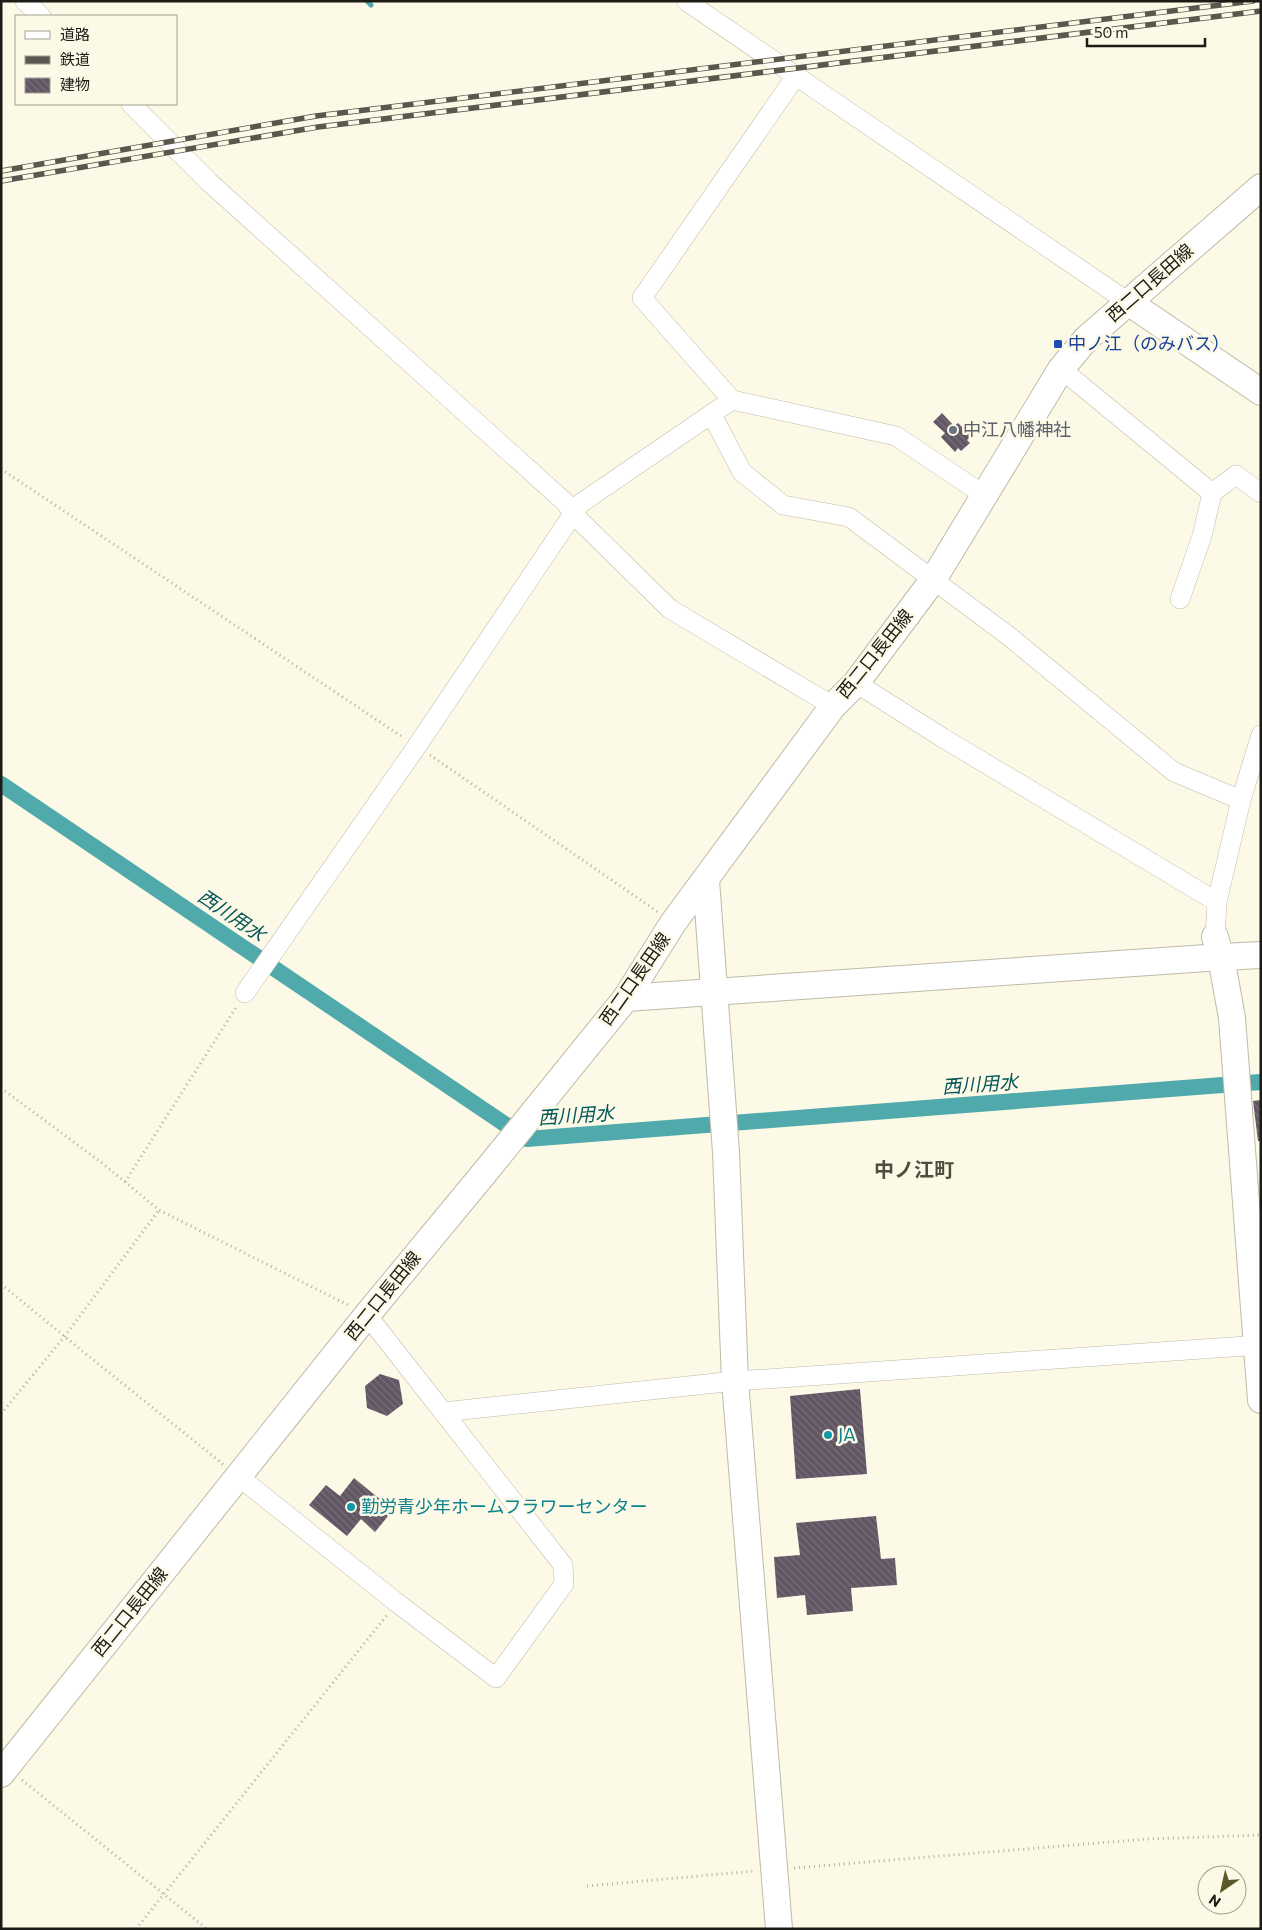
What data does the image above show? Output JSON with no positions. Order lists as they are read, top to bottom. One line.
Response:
{"streets":{"street":["西二口長田線"]},"districts":["中ノ江町"],"water":["西川用水"],"places":{"transit":["中ノ江（のみバス）"],"other":["中江八幡神社","JA","勤労青少年ホームフラワーセンター"]},"legend":["道路","鉄道","建物"],"scale_bar":"50 m","north":"bottom left"}
